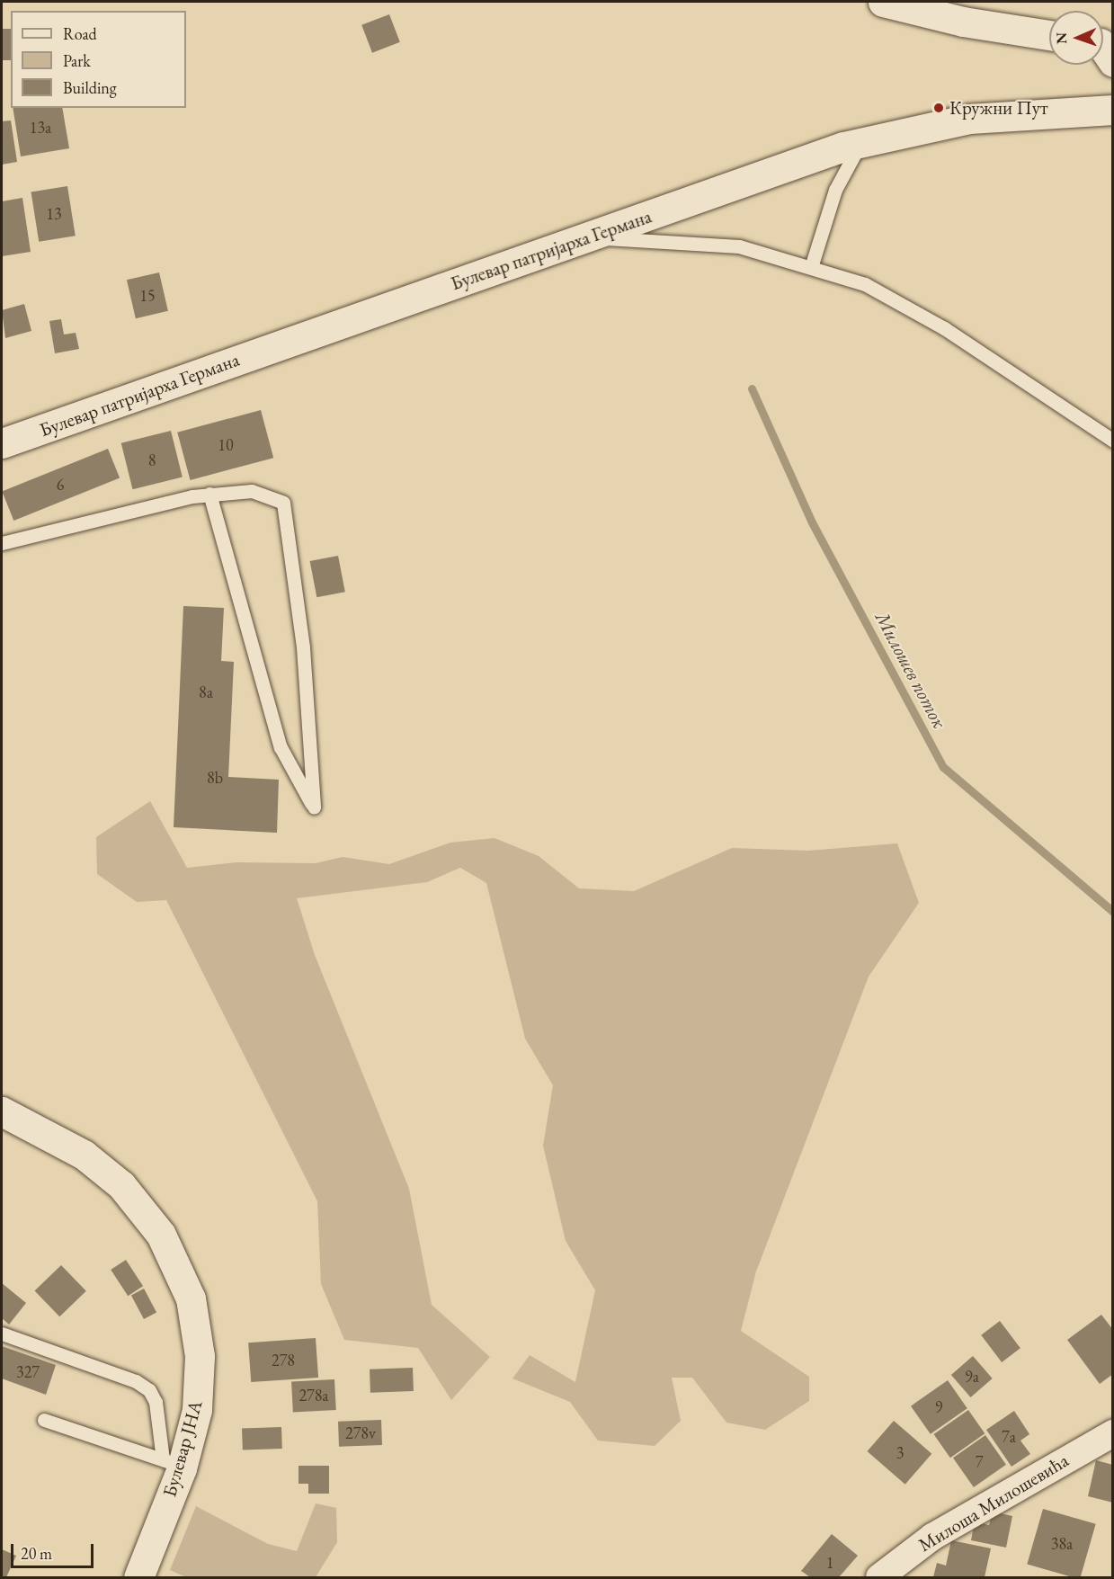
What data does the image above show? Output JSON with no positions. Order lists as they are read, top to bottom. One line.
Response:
{"streets":{"main road":["Булевар патријарха Германа","Булевар ЈНА"],"street":["Милоша Милошевића"]},"water":["Милошев поток"],"places":["Кружни Пут"],"house_numbers":["13a","13","15","10","8","6","8a","8b","278","327","9a","278a","9","278v","7a","3","7","38a","1"],"legend":["Road","Park","Building"],"scale_bar":"20 m","north":"left"}
